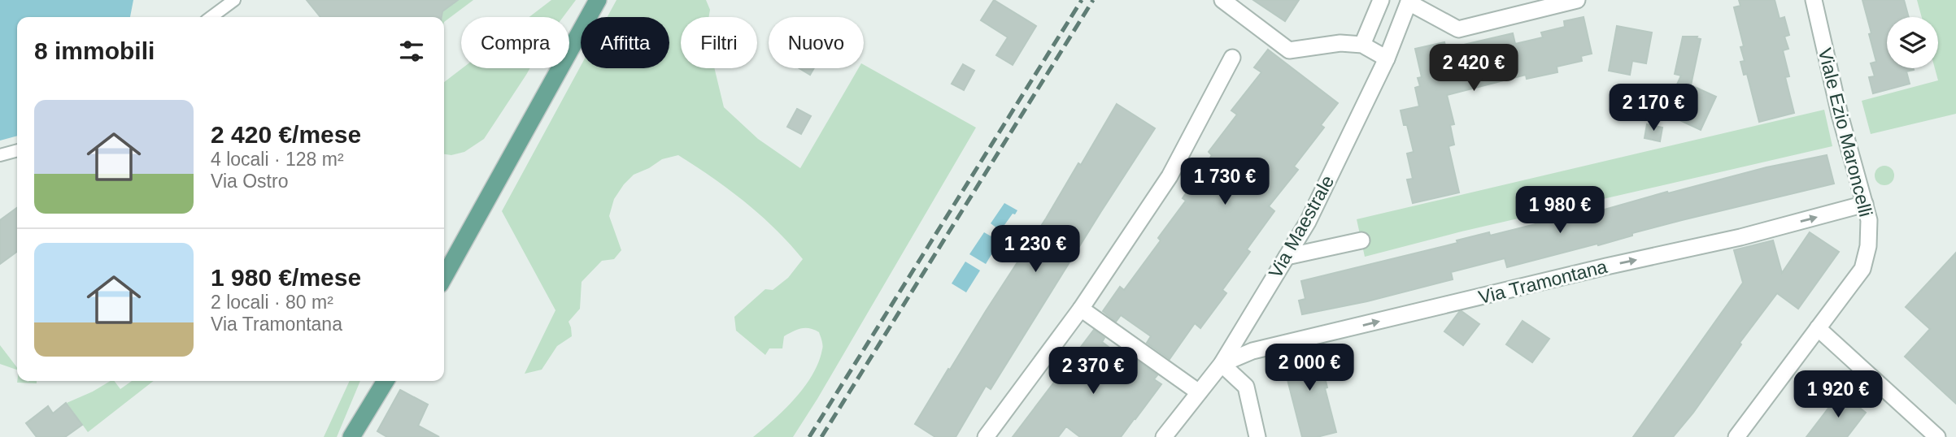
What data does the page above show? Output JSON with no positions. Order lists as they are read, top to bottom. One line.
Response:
{"streets":{"street":["Viale Ezio Maroncelli","Via Maestrale","Via Tramontana"]},"crossings":[["Viale Ezio Maroncelli","Via Tramontana"],["Via Maestrale","Via Tramontana"]],"one_way":["Via Tramontana"],"page":{"chip":["Compra","Affitta","Filtri","Nuovo"],"heading":"8 immobili","price":["2 420 €","2 170 €","1 730 €","1 980 €","1 230 €","2 000 €","2 370 €","1 920 €"],"list":[{"name":"2 420 €/mese","note":"4 locali · 128 m² · Via Ostro"},{"name":"1 980 €/mese","note":"2 locali · 80 m² · Via Tramontana"}]}}
